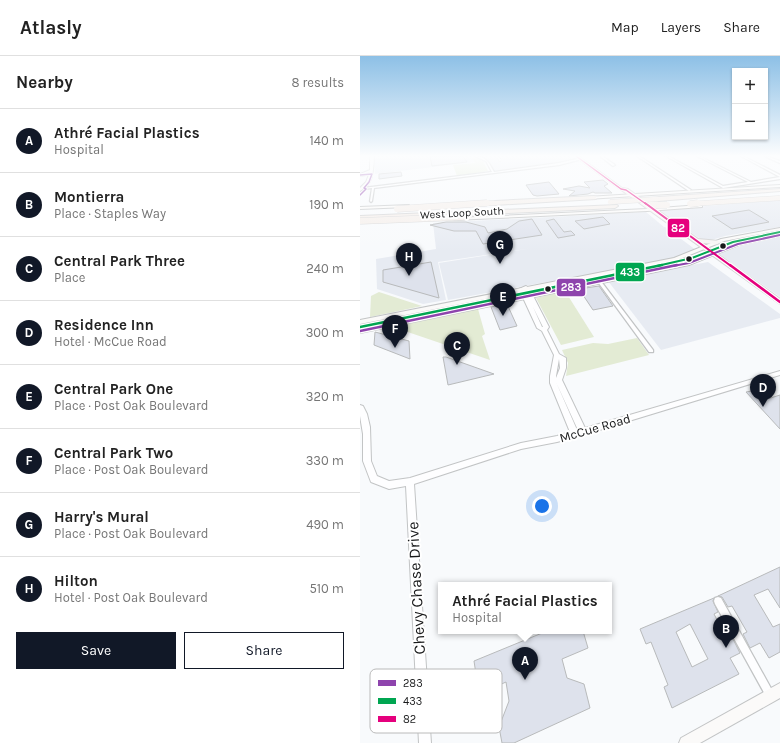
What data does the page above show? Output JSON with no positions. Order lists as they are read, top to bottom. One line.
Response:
{"streets":{"highway":["West Loop South"],"street":["McCue Road","Chevy Chase Drive"]},"crossings":[["McCue Road","Chevy Chase Drive"]],"lines":["transit line 283","transit line 82","transit line 433"],"legend":["283","433","82"],"page":{"header":"Atlasly","nav":["Map","Layers","Share"],"heading":["Nearby","8 results"],"map_buttons":["+","−"],"list":[{"mark":"A","name":"Athré Facial Plastics","note":"Hospital","value":"140 m"},{"mark":"B","name":"Montierra","note":"Place · Staples Way","value":"190 m"},{"mark":"C","name":"Central Park Three","note":"Place","value":"240 m"},{"mark":"D","name":"Residence Inn","note":"Hotel · McCue Road","value":"300 m"},{"mark":"E","name":"Central Park One","note":"Place · Post Oak Boulevard","value":"320 m"},{"mark":"F","name":"Central Park Two","note":"Place · Post Oak Boulevard","value":"330 m"},{"mark":"G","name":"Harry's Mural","note":"Place · Post Oak Boulevard","value":"490 m"},{"mark":"H","name":"Hilton","note":"Hotel · Post Oak Boulevard","value":"510 m"}],"pins":["G","H","E","F","C","D","B","A"],"popup":["Athré Facial Plastics","Hospital"],"buttons":["Save","Share"]}}
